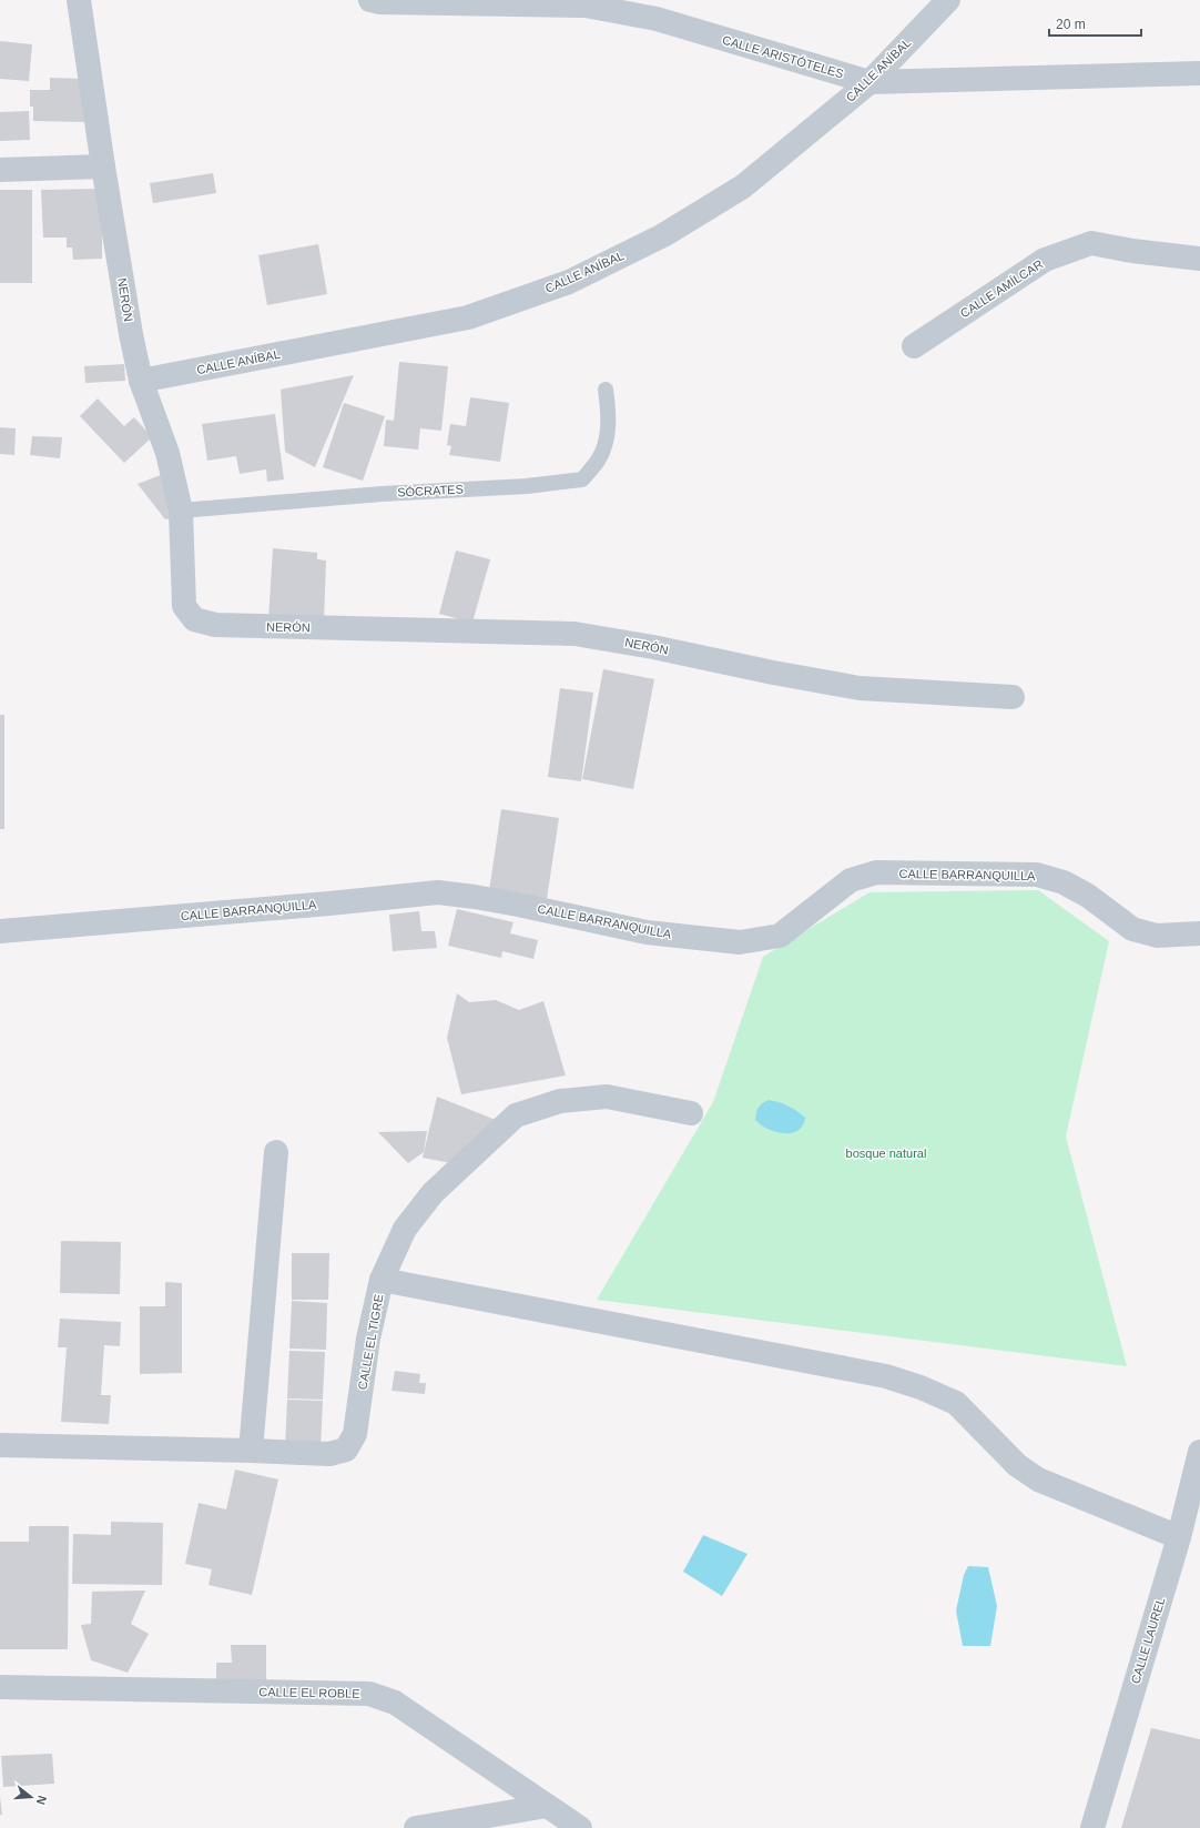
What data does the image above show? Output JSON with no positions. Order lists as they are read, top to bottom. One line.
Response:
{"streets":{"street":["CALLE ARISTÓTELES","CALLE ANÍBAL","CALLE AMÍLCAR","NERÓN","CALLE BARRANQUILLA","CALLE EL TIGRE","CALLE LAUREL","CALLE EL ROBLE"],"lane":["SÓCRATES"]},"crossings":[["CALLE ARISTÓTELES","CALLE ANÍBAL"],["CALLE ANÍBAL","NERÓN"],["NERÓN","SÓCRATES"]],"parks":["bosque natural"],"scale_bar":"20 m","north":"right"}
